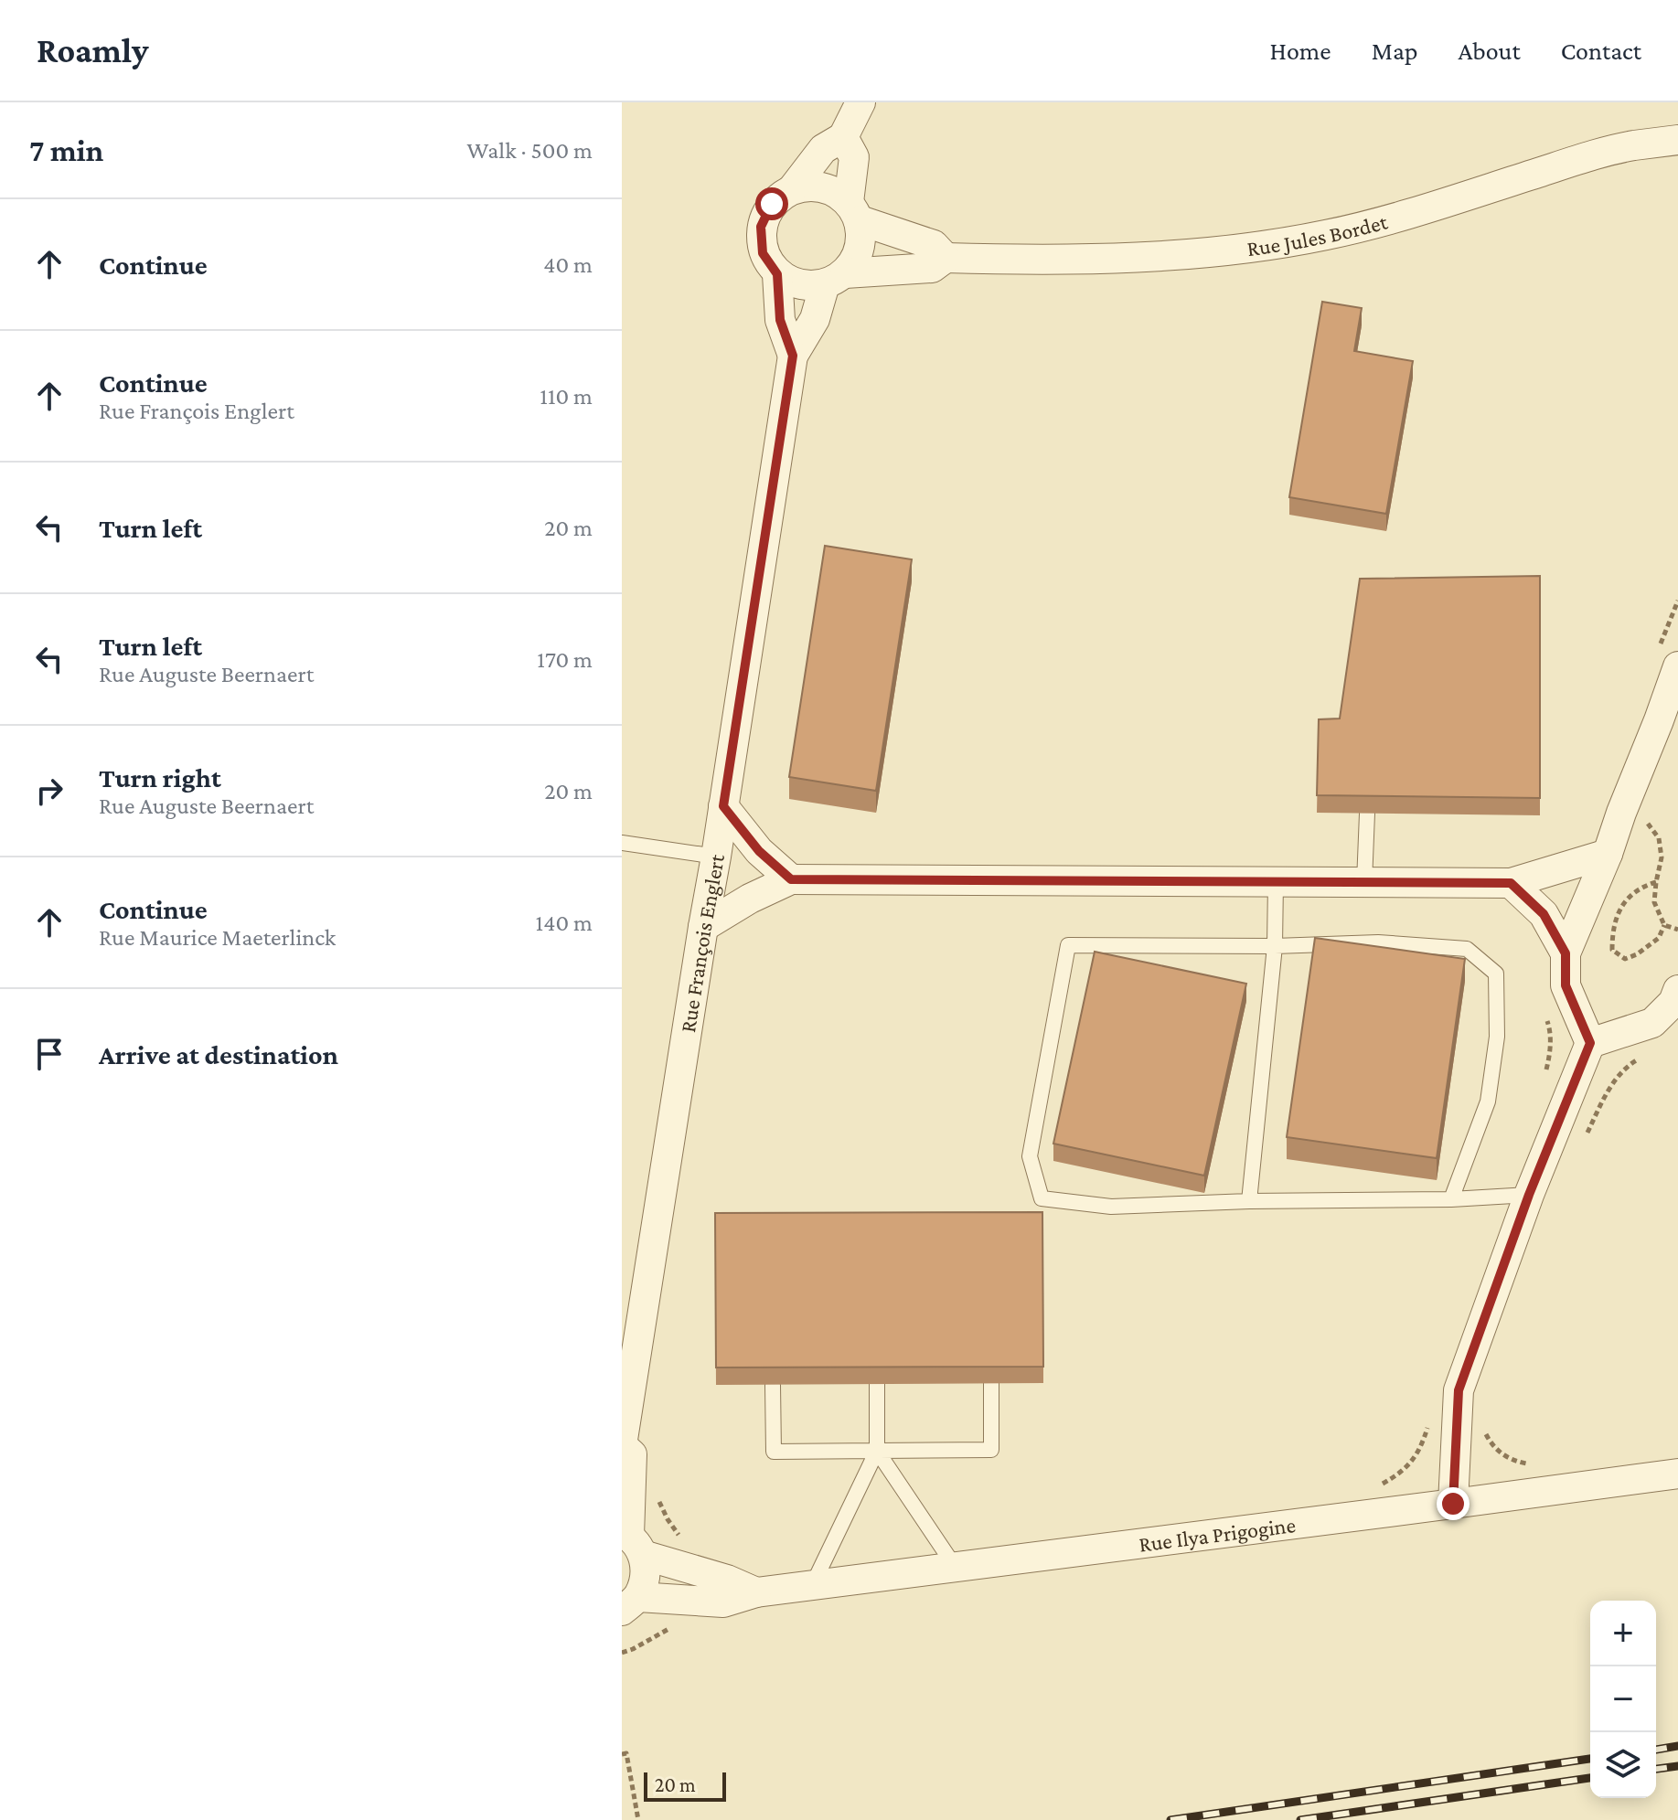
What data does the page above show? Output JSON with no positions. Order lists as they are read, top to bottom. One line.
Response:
{"streets":{"street":["Rue Jules Bordet","Rue François Englert","Rue Ilya Prigogine"]},"scale_bar":"20 m","page":{"header":"Roamly","nav":["Home","Map","About","Contact"],"heading":["7 min","Walk · 500 m"],"list":[["Continue","40 m"],["Continue","Rue François Englert","110 m"],["Turn left","20 m"],["Turn left","Rue Auguste Beernaert","170 m"],["Turn right","Rue Auguste Beernaert","20 m"],["Continue","Rue Maurice Maeterlinck","140 m"],"Arrive at destination"],"map_buttons":["+","−"],"scale":"20 m"}}
